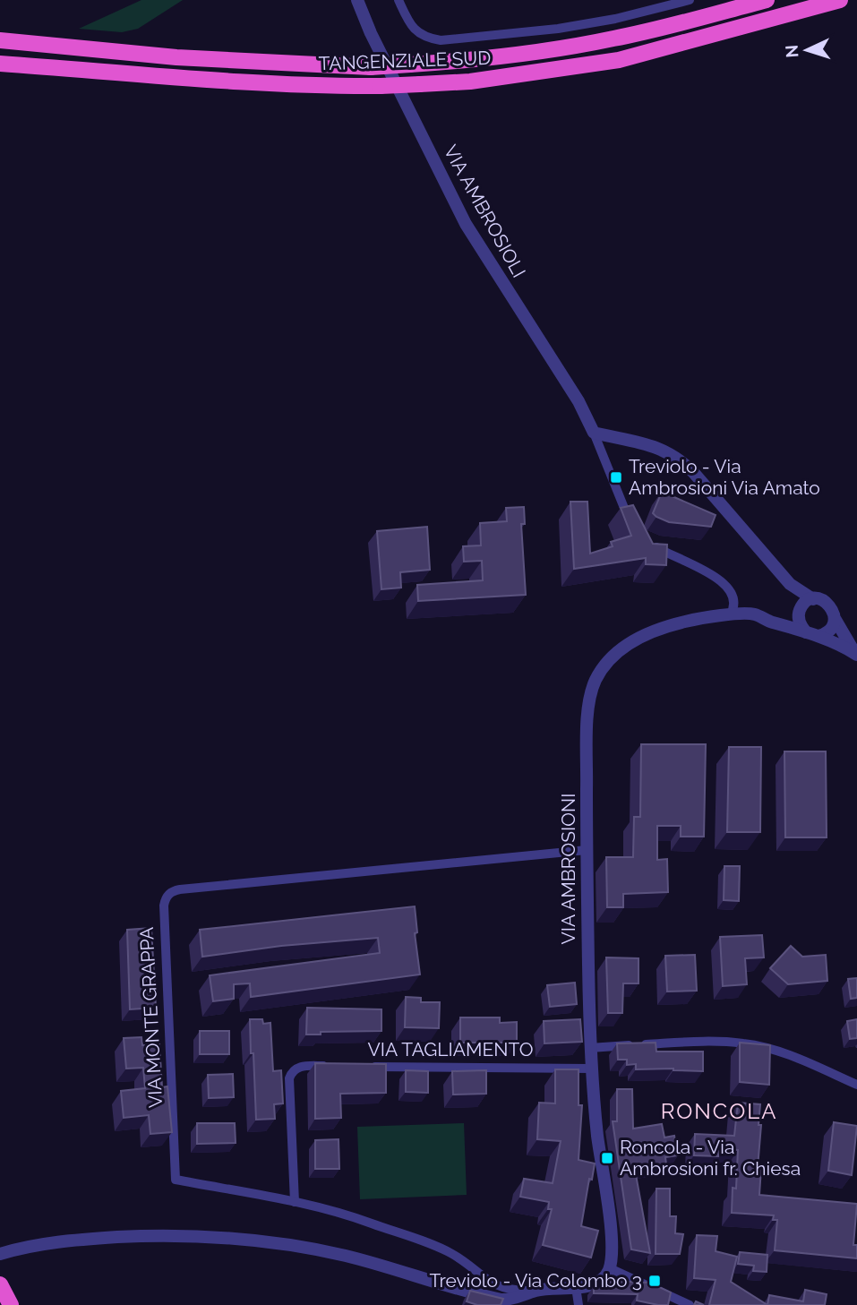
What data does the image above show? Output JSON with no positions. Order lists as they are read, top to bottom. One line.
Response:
{"streets":{"highway":["TANGENZIALE SUD"],"street":["VIA AMBROSIOLI","VIA AMBROSIONI","VIA MONTE GRAPPA","VIA TAGLIAMENTO"]},"crossings":[["VIA AMBROSIONI","VIA MONTE GRAPPA"],["VIA AMBROSIONI","VIA TAGLIAMENTO"]],"districts":["RONCOLA"],"places":{"transit":["Treviolo - Via Ambrosioni Via Amato","Roncola - Via Ambrosioni fr. Chiesa","Treviolo - Via Colombo 3"]},"north":"left"}
